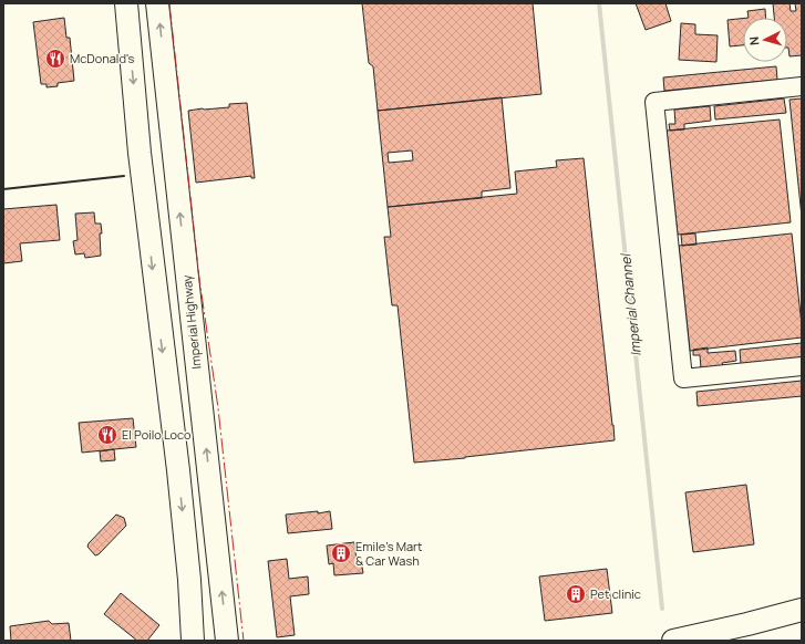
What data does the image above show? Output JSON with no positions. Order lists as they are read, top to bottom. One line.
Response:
{"streets":{"main road":["Imperial Highway"]},"water":["Imperial Channel"],"places":{"restaurant":["McDonald's","El Poilo Loco"],"building":["Emile's Mart & Car Wash","Pet clinic"]},"north":"left"}
